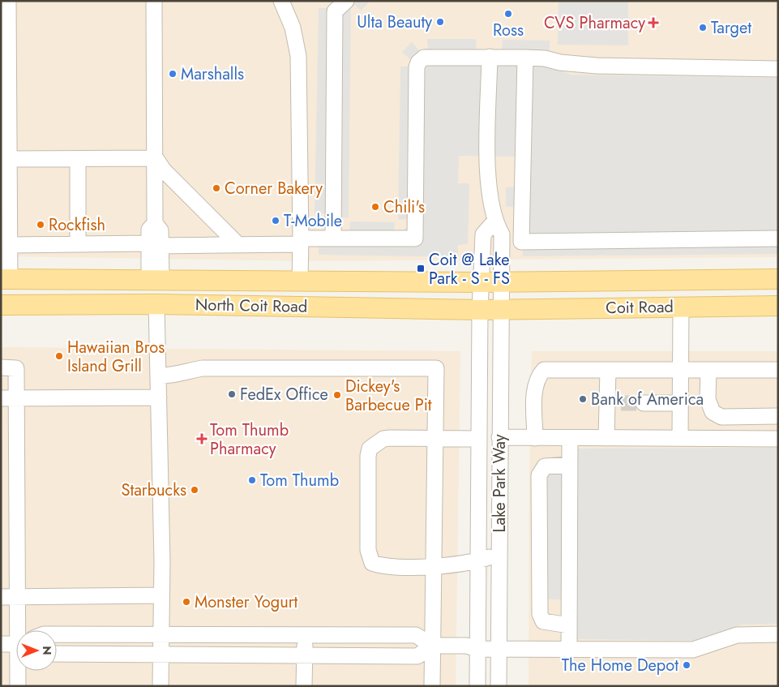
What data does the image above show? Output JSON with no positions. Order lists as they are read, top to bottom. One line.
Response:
{"streets":{"main road":["North Coit Road","Coit Road"],"street":["Lake Park Way"]},"crossings":[["North Coit Road","Coit Road"],["North Coit Road","Lake Park Way"],["Coit Road","Lake Park Way"]],"places":{"other":["Ross","Ulta Beauty","Target","Marshalls","Corner Bakery","Chili's","T-Mobile","Rockfish","Hawaiian Bros Island Grill","FedEx Office","Dickey's Barbecue Pit","Bank of America","Tom Thumb","Starbucks","Monster Yogurt","The Home Depot"],"health":["CVS Pharmacy","Tom Thumb Pharmacy"],"transit":["Coit @ Lake Park - S - FS"]},"north":"right"}
